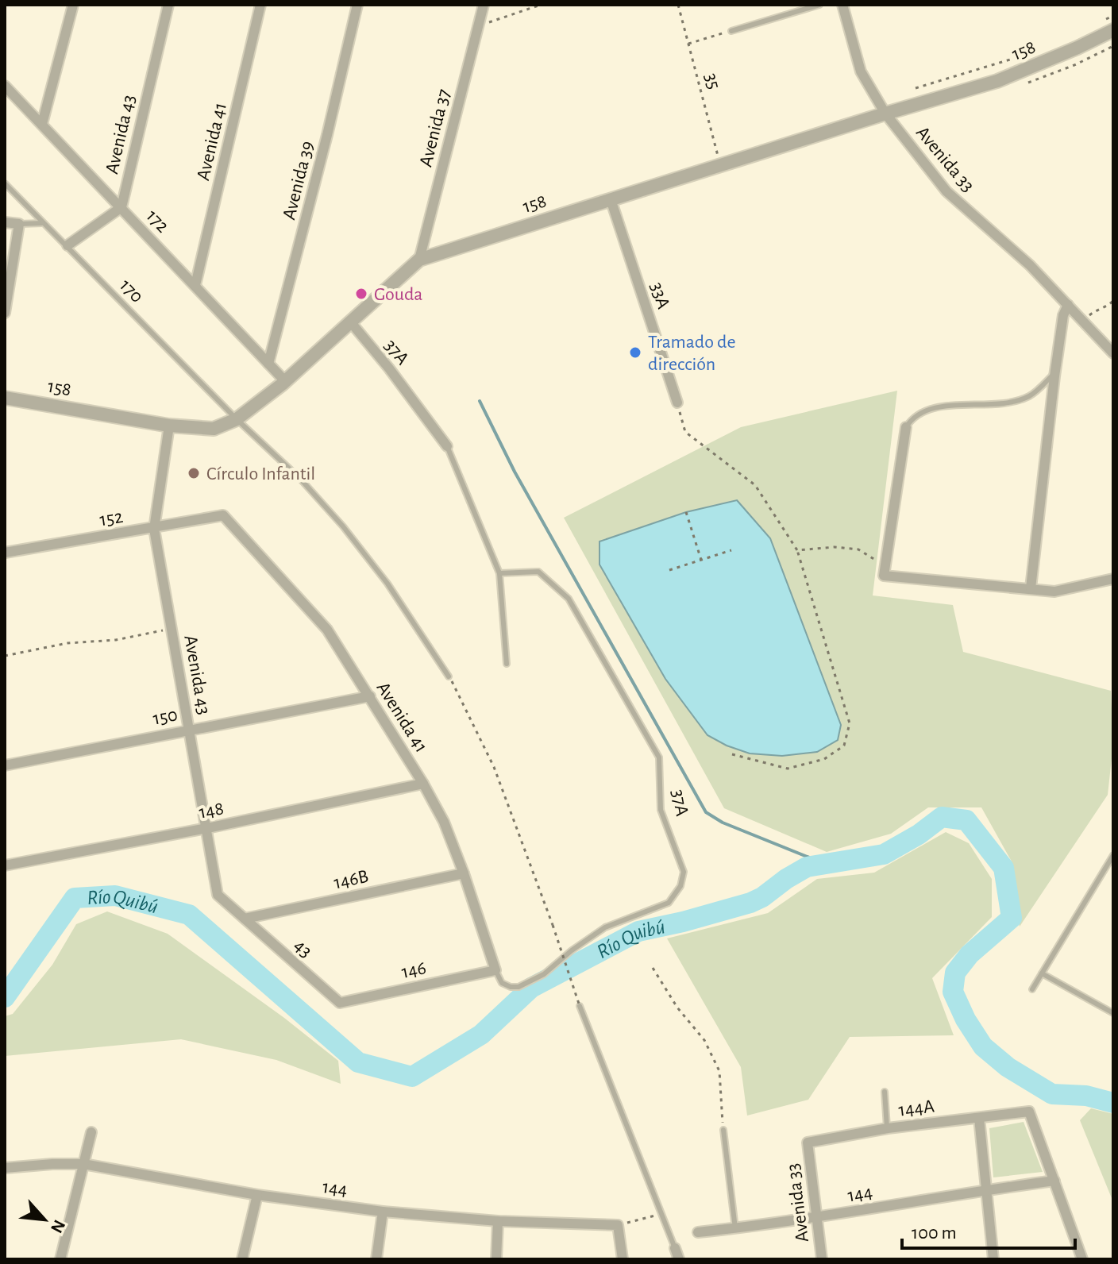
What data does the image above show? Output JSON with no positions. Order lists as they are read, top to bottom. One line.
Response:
{"streets":{"street":["158","Avenida 37","Avenida 43","Avenida 41","Avenida 33","Avenida 39","172","33A","37A","152","150","148","146B","43","146","144A","144"],"lane":["170"],"path":["35"]},"crossings":[["158","35"],["158","Avenida 37"],["158","Avenida 43"],["158","Avenida 33"],["158","172"],["158","170"],["158","33A"],["158","37A"],["Avenida 43","172"],["Avenida 43","152"],["Avenida 43","150"],["Avenida 43","148"],["Avenida 43","146B"],["Avenida 43","43"],["Avenida 41","172"],["Avenida 41","37A"],["Avenida 41","152"],["Avenida 41","150"],["Avenida 41","148"],["Avenida 41","146B"],["Avenida 41","146"],["Avenida 33","144A"],["Avenida 33","144"],["Avenida 39","172"],["37A","146"],["146B","43"],["43","146"],["144A","144"]],"water":["Río Quibú"],"places":["Gouda","Tramado de dirección","Círculo Infantil"],"scale_bar":"100 m","north":"bottom right"}
